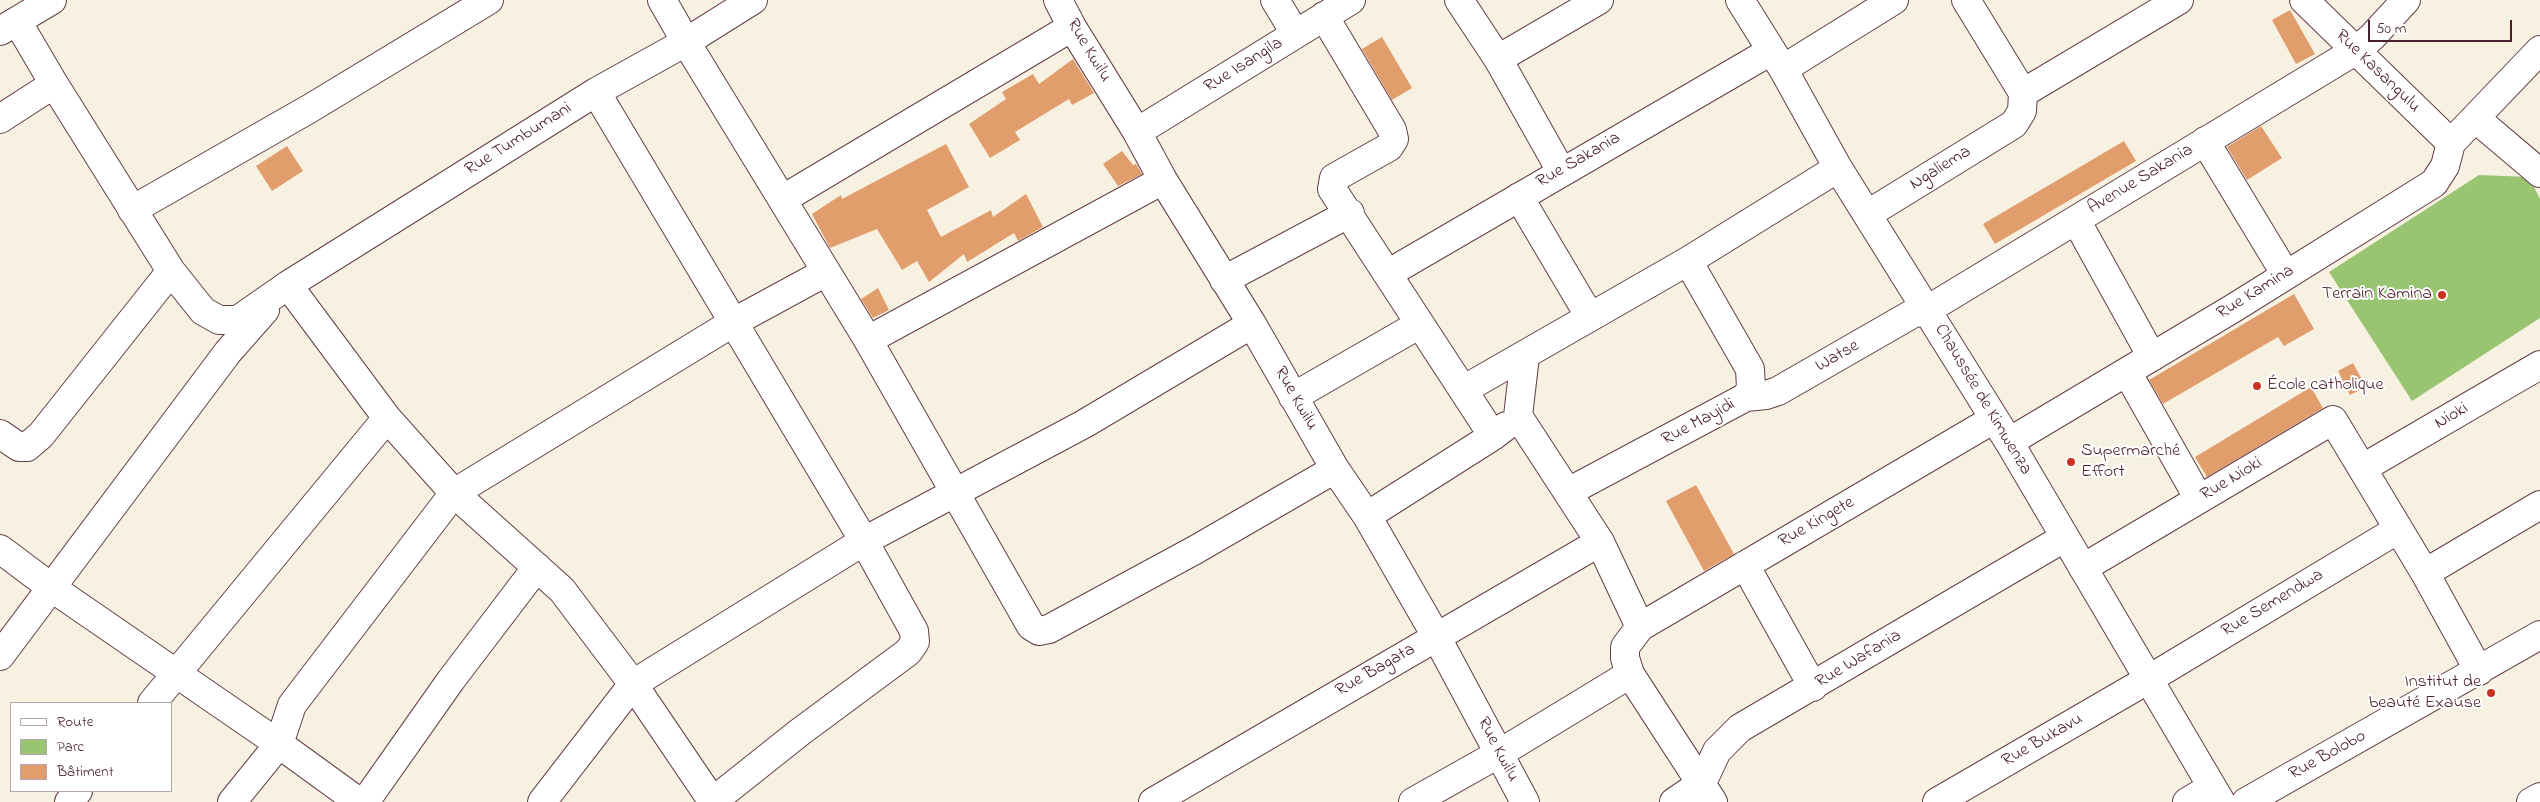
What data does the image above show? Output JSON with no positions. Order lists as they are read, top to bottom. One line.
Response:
{"streets":{"street":["Rue Kwilu","Rue Isangila","Rue Kasangulu","Rue Tumbumani","Rue Sakania","Ngaliema","Avenue Sakania","Rue Kamina","Watse","Chaussée de Kimwenza","Nioki","Rue Mayidi","Rue Nioki","Rue Kingete","Rue Semendwa","Rue Wafania","Rue Bagata","Rue Bukavu","Rue Bolobo"]},"crossings":[["Rue Kwilu","Rue Isangila"],["Rue Kwilu","Rue Bagata"],["Rue Kasangulu","Avenue Sakania"],["Rue Kasangulu","Rue Kamina"],["Rue Sakania","Chaussée de Kimwenza"],["Ngaliema","Chaussée de Kimwenza"],["Avenue Sakania","Watse"],["Avenue Sakania","Chaussée de Kimwenza"],["Rue Kamina","Chaussée de Kimwenza"],["Watse","Chaussée de Kimwenza"],["Watse","Rue Mayidi"],["Chaussée de Kimwenza","Rue Nioki"],["Chaussée de Kimwenza","Rue Kingete"],["Chaussée de Kimwenza","Rue Semendwa"],["Chaussée de Kimwenza","Rue Wafania"],["Chaussée de Kimwenza","Rue Bukavu"],["Nioki","Rue Nioki"],["Rue Semendwa","Rue Bukavu"]],"places":["Terrain Kamina","École catholique","Supermarché Effort","Institut de beauté Exause"],"legend":["Route","Parc","Bâtiment"],"scale_bar":"50 m"}
